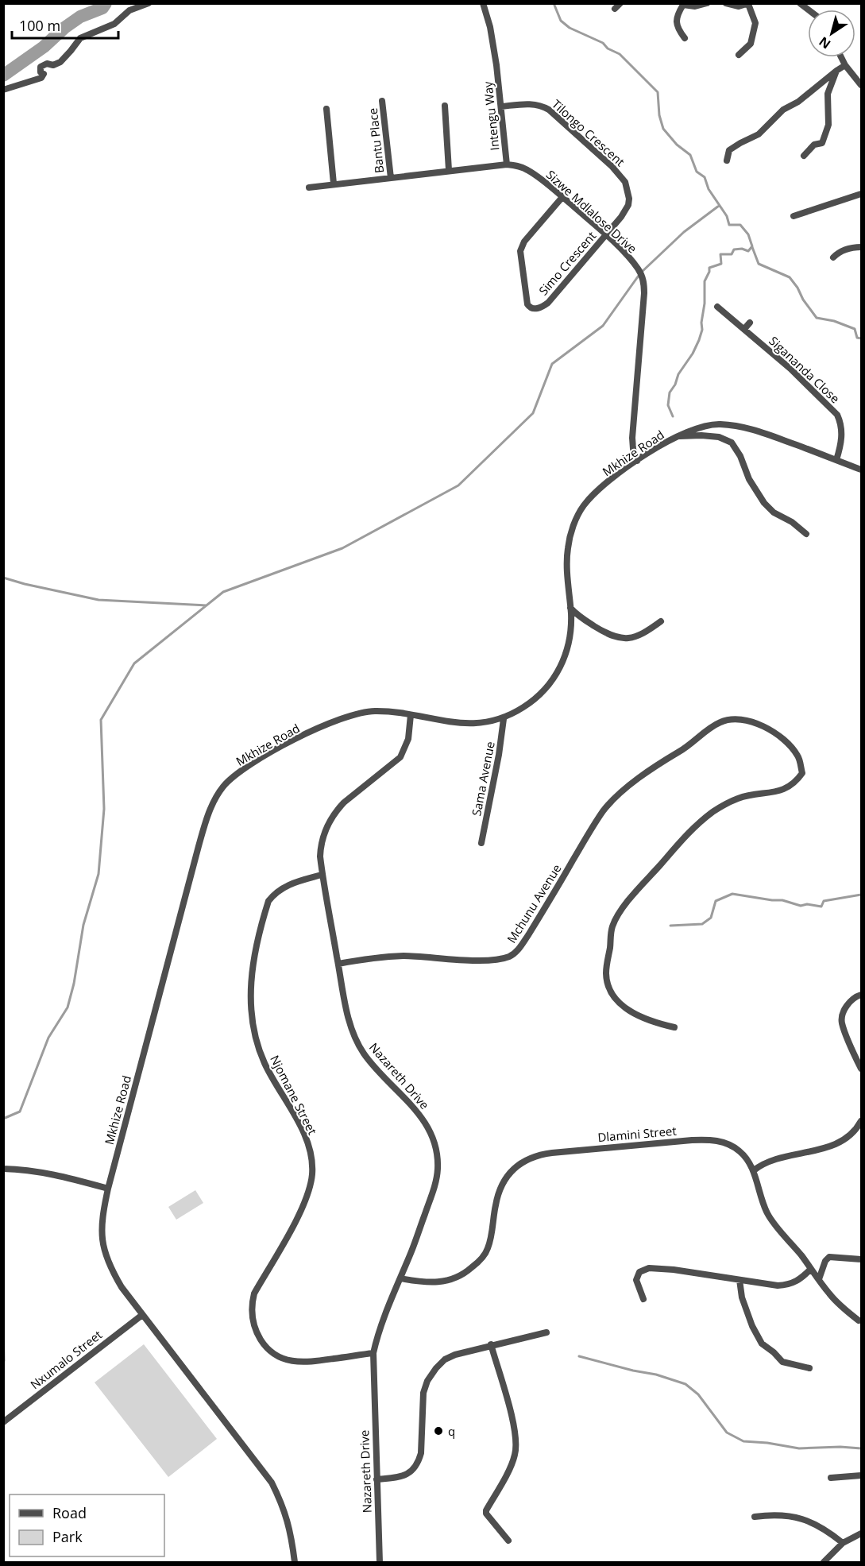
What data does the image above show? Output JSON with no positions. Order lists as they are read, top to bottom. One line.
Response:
{"streets":{"street":["Intengu Way","Tilongo Crescent","Bantu Place","Sizwe Mdlalose Drive","Simo Crescent","Sigananda Close","Mkhize Road","Sama Avenue","Mchunu Avenue","Nazareth Drive","Njomane Street","Dlamini Street","Nxumalo Street"]},"crossings":[["Intengu Way","Tilongo Crescent"],["Intengu Way","Sizwe Mdlalose Drive"],["Tilongo Crescent","Sizwe Mdlalose Drive"],["Tilongo Crescent","Simo Crescent"],["Bantu Place","Sizwe Mdlalose Drive"],["Sizwe Mdlalose Drive","Simo Crescent"],["Sizwe Mdlalose Drive","Mkhize Road"],["Sigananda Close","Mkhize Road"],["Mkhize Road","Sama Avenue"],["Mkhize Road","Nazareth Drive"],["Mkhize Road","Nxumalo Street"],["Mchunu Avenue","Nazareth Drive"],["Nazareth Drive","Njomane Street"],["Nazareth Drive","Dlamini Street"]],"places":["q"],"legend":["Road","Park"],"scale_bar":"100 m","north":"bottom left"}
